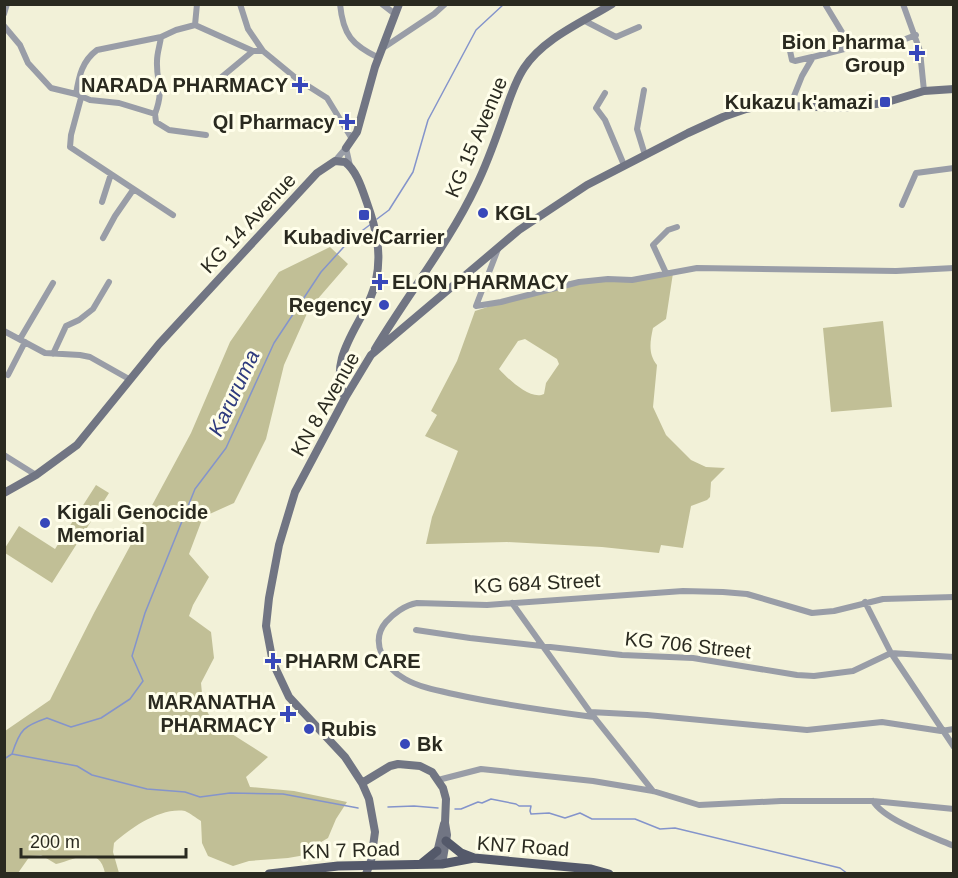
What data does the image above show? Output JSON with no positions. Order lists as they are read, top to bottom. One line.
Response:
{"streets":{"main road":["KG 15 Avenue","KG 14 Avenue","KN 8 Avenue","KN7 Road","KN 7 Road"],"street":["KG 684 Street","KG 706 Street"]},"crossings":[["KG 15 Avenue","KN 8 Avenue"],["KN7 Road","KN 7 Road"]],"water":["Karuruma"],"places":{"health":["Bion Pharma Group","NARADA PHARMACY","Ql Pharmacy","ELON PHARMACY","PHARM CARE","MARANATHA PHARMACY"],"transit":["Kukazu k'amazi","Kubadive/Carrier"],"other":["KGL","Regency","Kigali Genocide Memorial","Rubis","Bk"]},"scale_bar":"200 m"}
